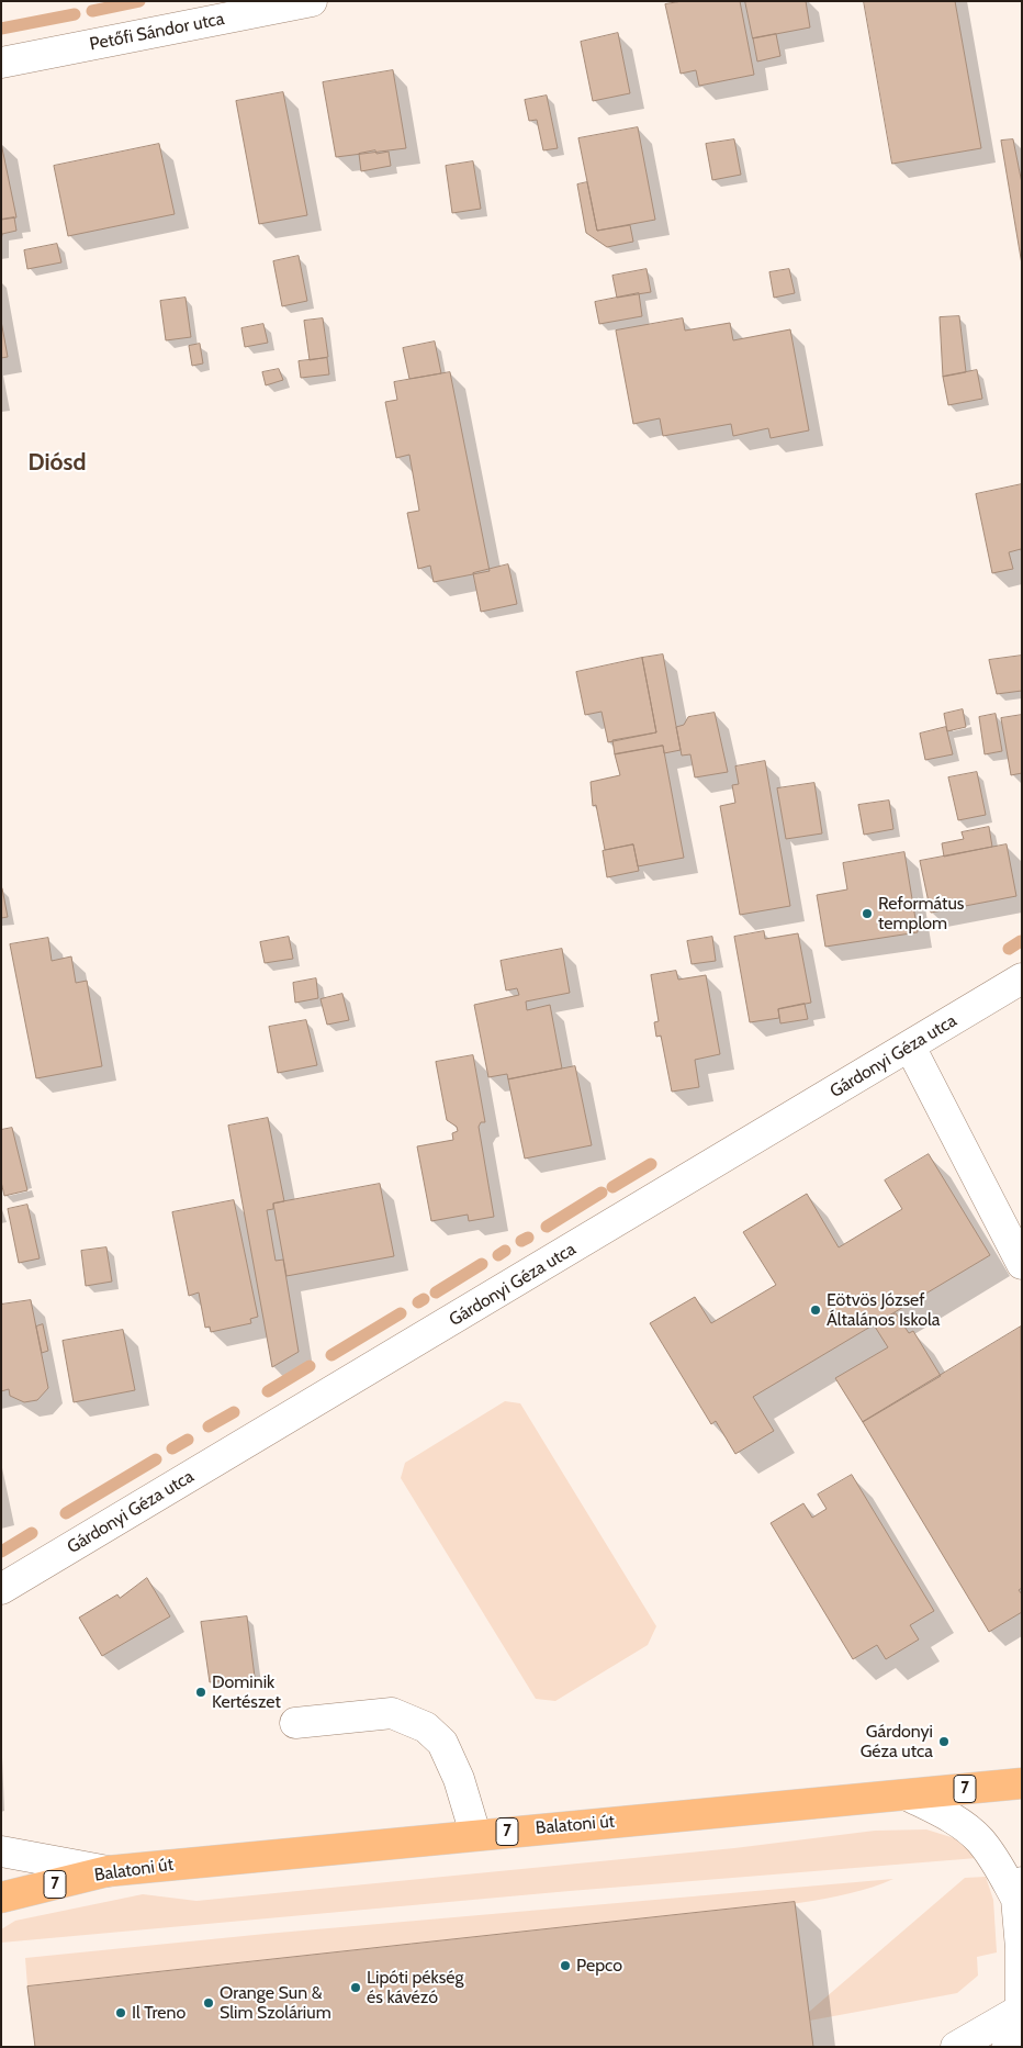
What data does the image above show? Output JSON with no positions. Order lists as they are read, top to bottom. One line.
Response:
{"streets":{"main road":["7","Balatoni út"],"street":["Petőfi Sándor utca","Gárdonyi Géza utca"]},"districts":["Diósd"],"places":["Református templom","Eötvös József Általános Iskola","Dominik Kertészet","Gárdonyi Géza utca","Pepco","Lipóti pékség és kávézó","Orange Sun & Slim Szolárium","Il Treno"]}
